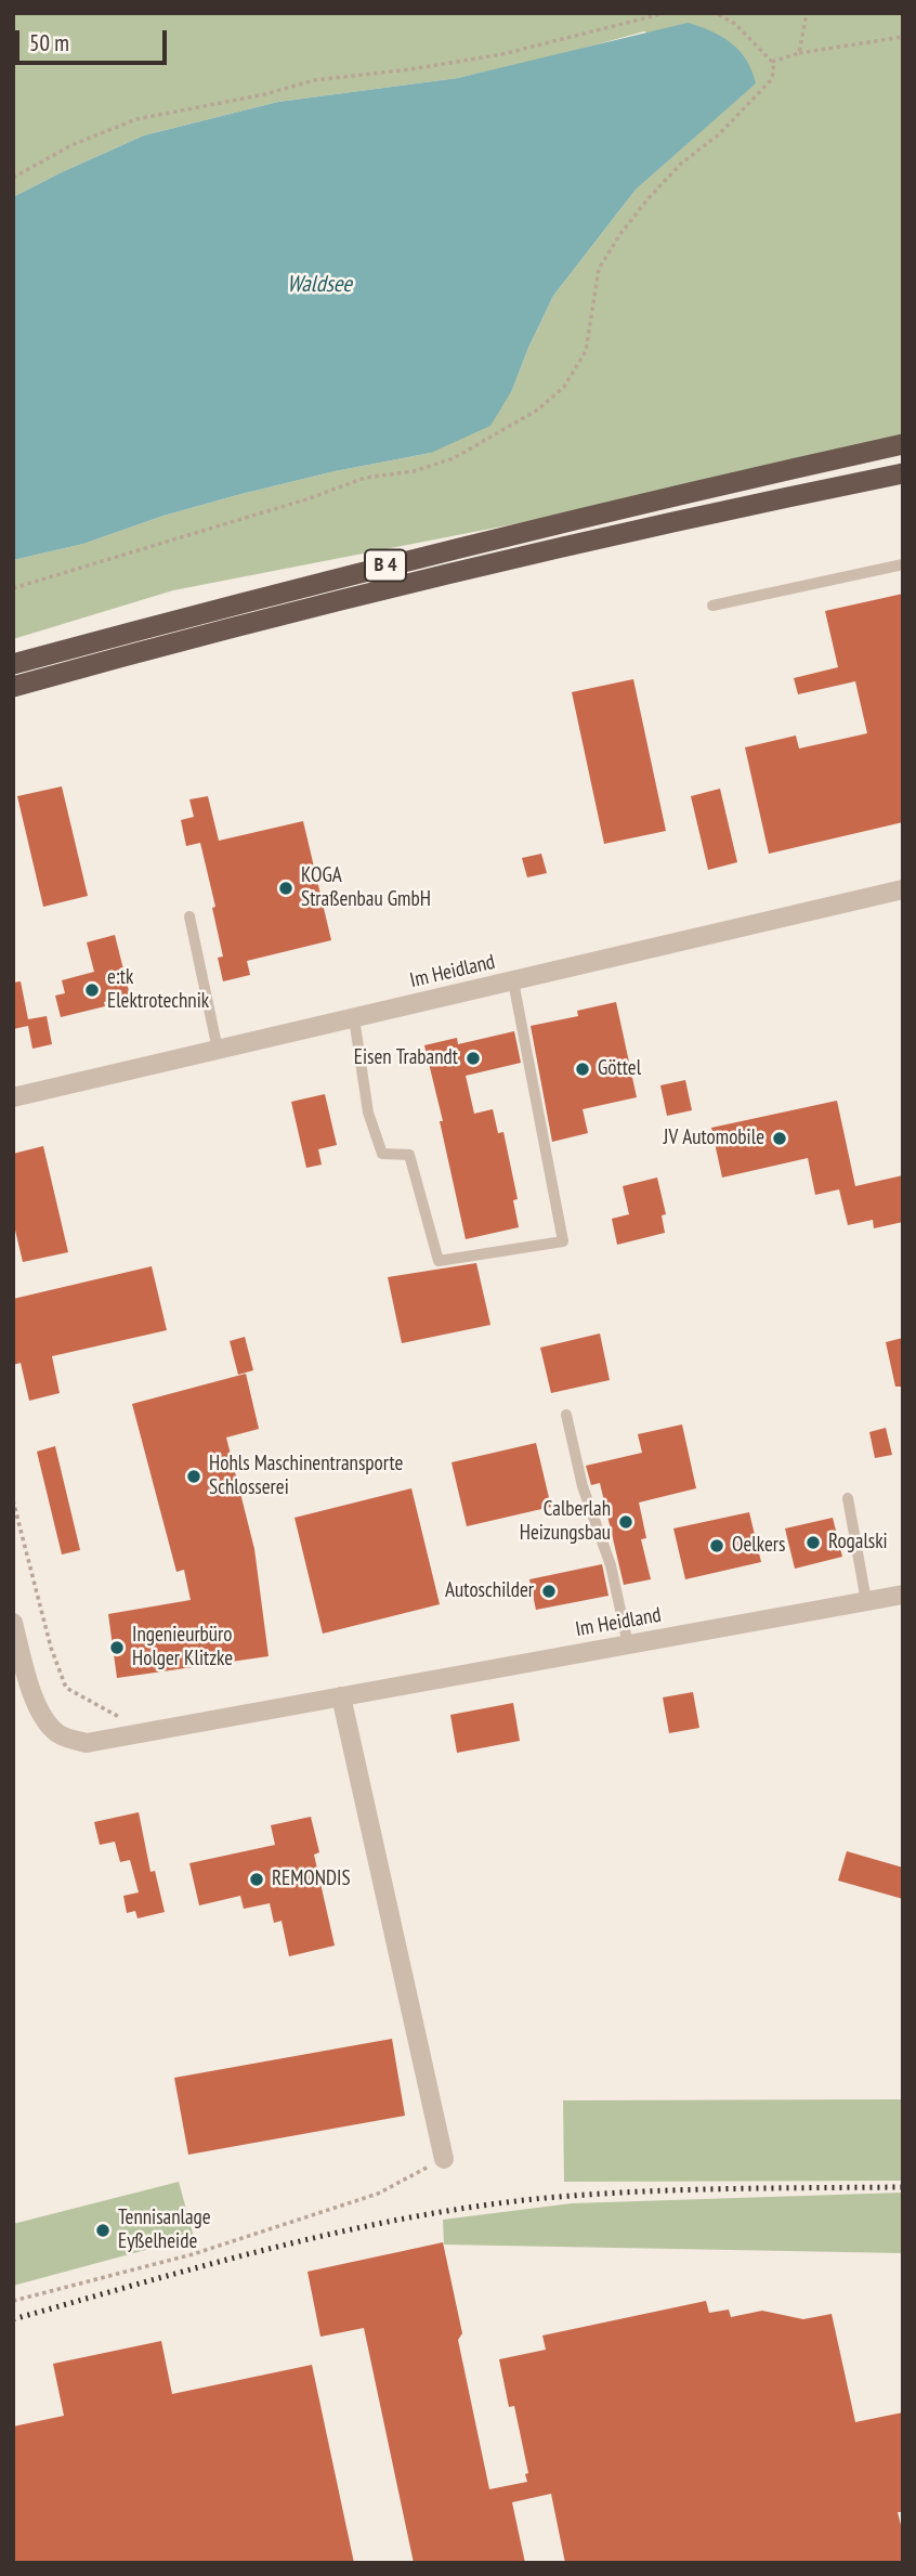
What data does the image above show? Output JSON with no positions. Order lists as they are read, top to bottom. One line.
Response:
{"streets":{"highway":["B 4"],"street":["Im Heidland"]},"water":["Waldsee"],"places":["KOGA Straßenbau GmbH","e:tk Elektrotechnik","Eisen Trabandt","Göttel","JV Automobile","Hohls Maschinentransporte Schlosserei","Calberlah Heizungsbau","Rogalski","Oelkers","Autoschilder","Ingenieurbüro Holger Klitzke","REMONDIS","Tennisanlage Eyßelheide"],"scale_bar":"50 m"}
